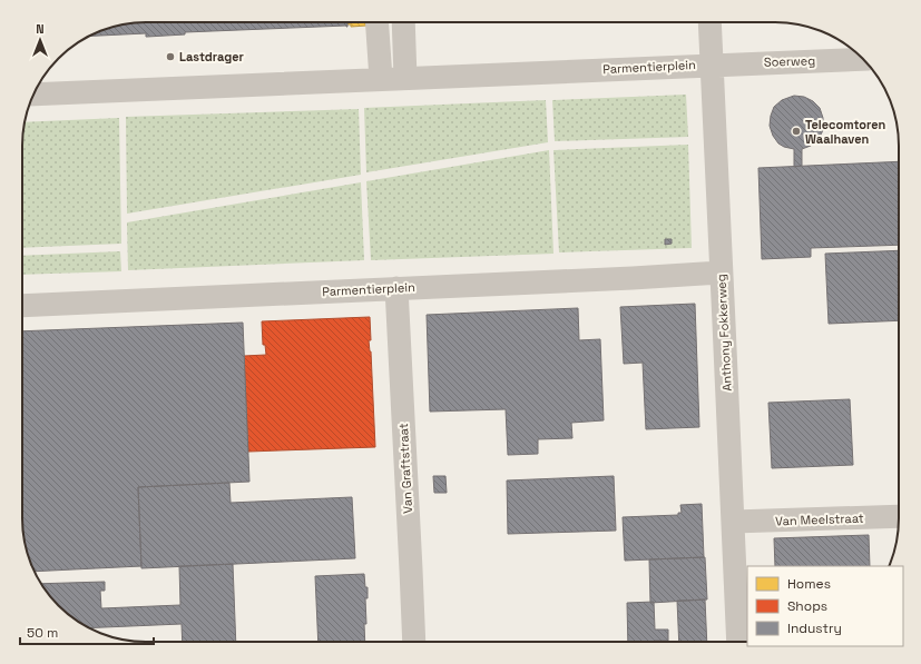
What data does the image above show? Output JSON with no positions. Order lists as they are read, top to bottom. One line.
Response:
{"streets":{"street":["Soerweg","Parmentierplein","Anthony Fokkerweg","Van Graftstraat","Van Meelstraat"]},"crossings":[["Soerweg","Parmentierplein"],["Soerweg","Anthony Fokkerweg"],["Parmentierplein","Anthony Fokkerweg"],["Parmentierplein","Van Graftstraat"],["Anthony Fokkerweg","Van Meelstraat"]],"places":["Lastdrager","Telecomtoren Waalhaven"],"legend":["Homes","Shops","Industry"],"scale_bar":"50 m","north":"top"}
